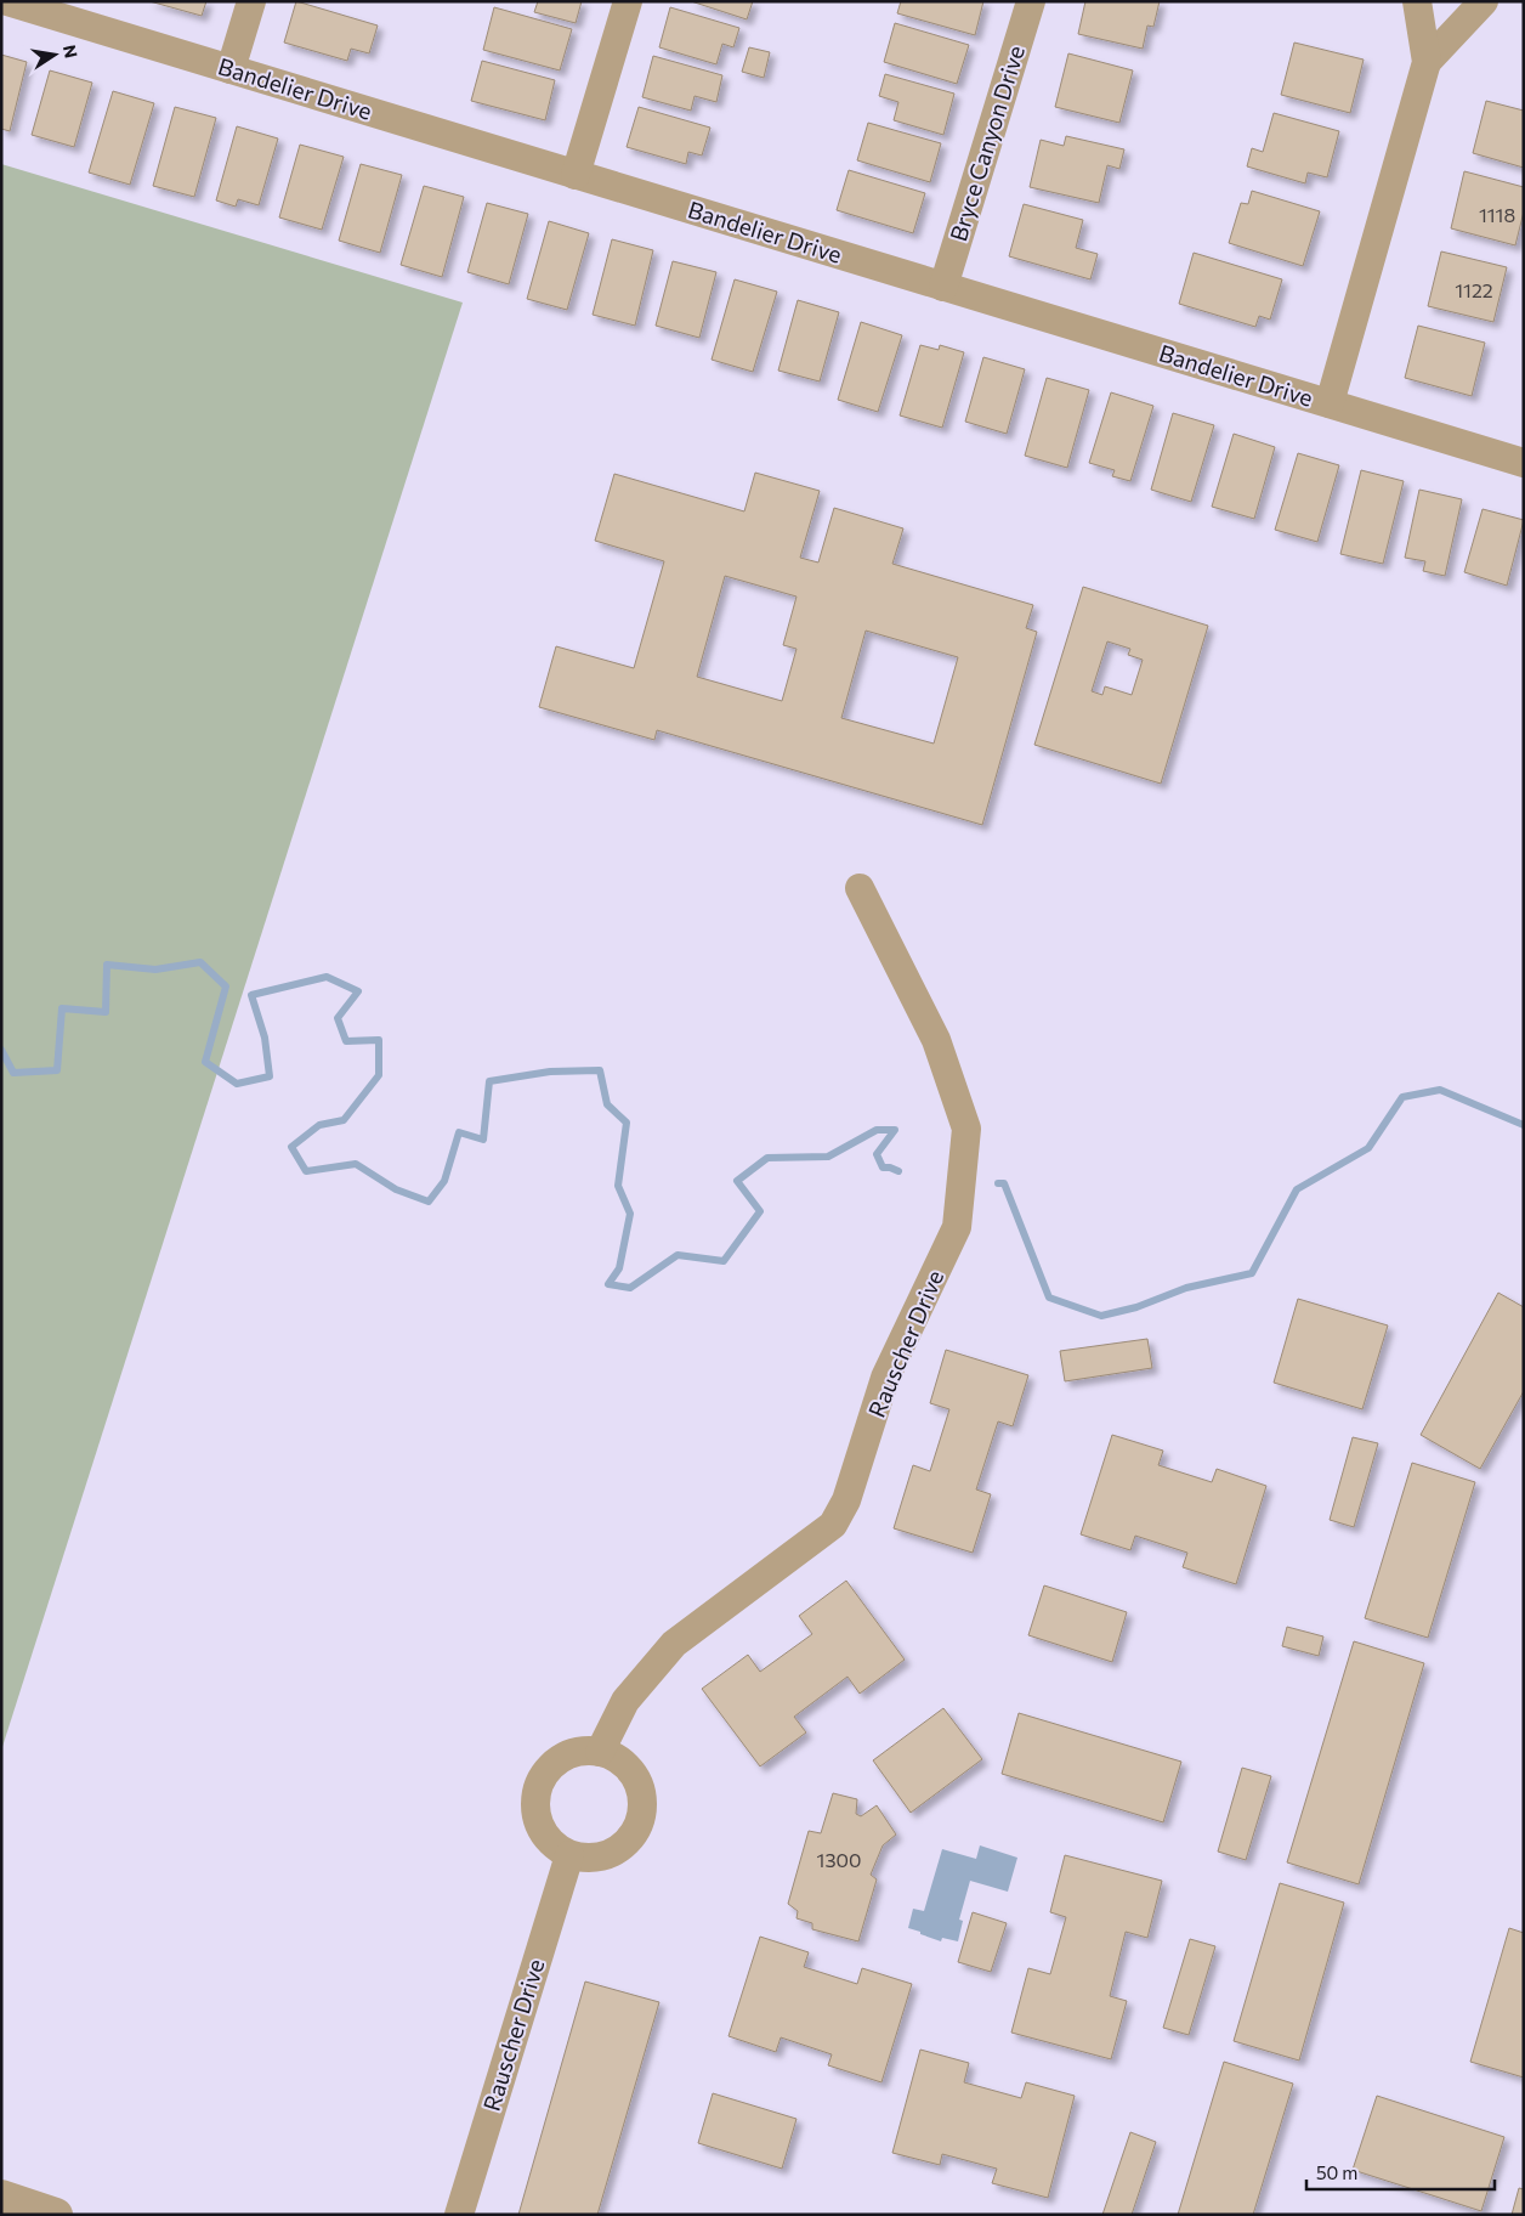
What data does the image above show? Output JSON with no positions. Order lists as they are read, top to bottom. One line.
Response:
{"streets":{"street":["Bandelier Drive","Bryce Canyon Drive","Rauscher Drive"]},"crossings":[["Bandelier Drive","Bryce Canyon Drive"]],"house_numbers":["1118","1122","1300"],"scale_bar":"50 m","north":"right"}
